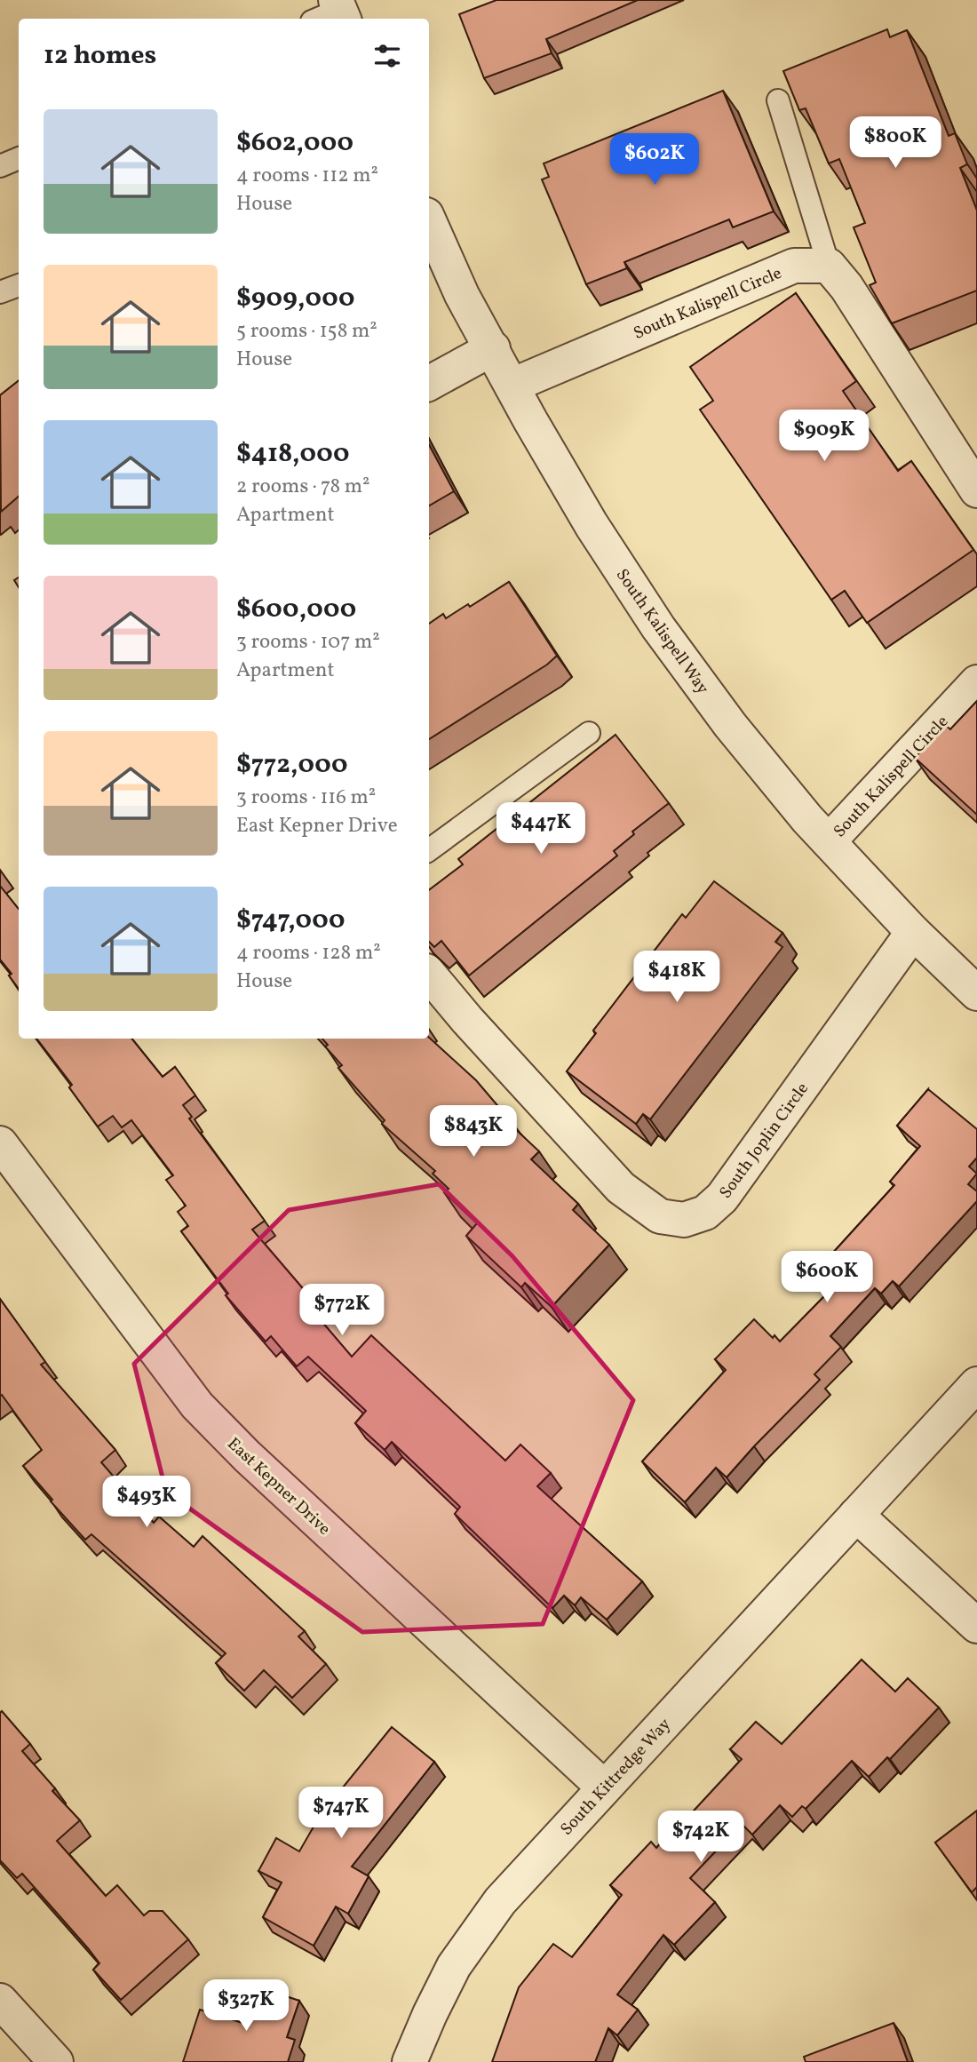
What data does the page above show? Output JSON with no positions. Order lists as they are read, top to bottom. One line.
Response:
{"streets":{"street":["South Kalispell Circle","South Kalispell Way","South Joplin Circle","East Kepner Drive","South Kittredge Way"]},"crossings":[["South Kalispell Circle","South Kalispell Way"],["South Kalispell Way","South Joplin Circle"],["East Kepner Drive","South Kittredge Way"]],"page":{"heading":"12 homes","list":[{"name":"$602,000","note":"4 rooms · 112 m² · House"},{"name":"$909,000","note":"5 rooms · 158 m² · House"},{"name":"$418,000","note":"2 rooms · 78 m² · Apartment"},{"name":"$600,000","note":"3 rooms · 107 m² · Apartment"},{"name":"$772,000","note":"3 rooms · 116 m² · East Kepner Drive"},{"name":"$747,000","note":"4 rooms · 128 m² · House"}],"price":["$800K","$602K","$909K","$447K","$418K","$843K","$600K","$772K","$493K","$747K","$742K","$327K"]}}
